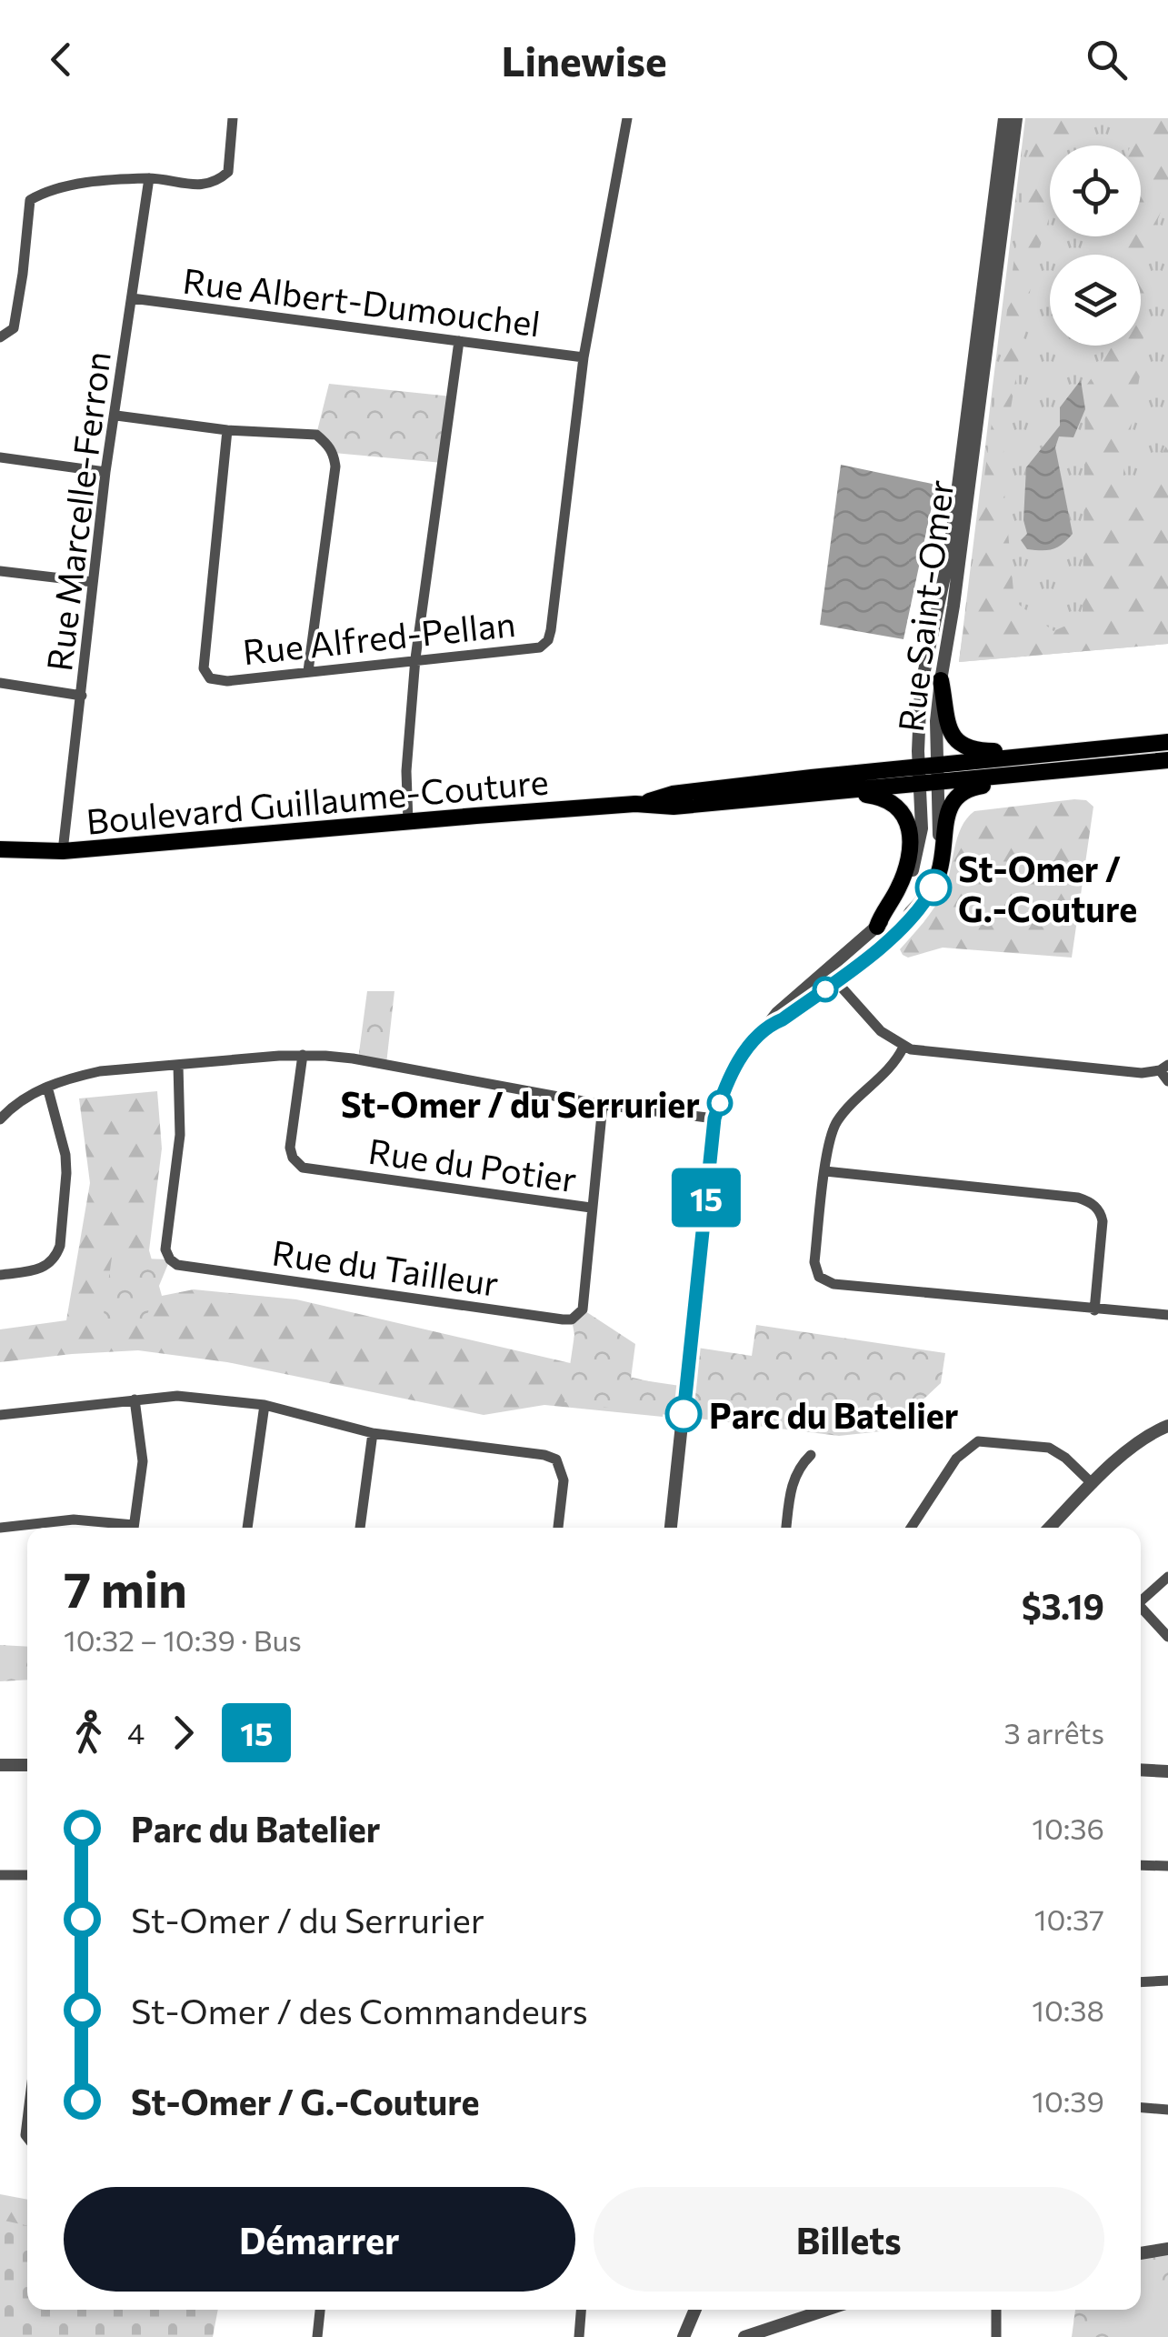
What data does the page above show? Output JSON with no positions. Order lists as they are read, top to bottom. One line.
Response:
{"streets":{"main road":["Boulevard Guillaume-Couture"],"street":["Rue Albert-Dumouchel","Rue Marcelle-Ferron","Rue Saint-Omer","Rue Alfred-Pellan","Rue du Potier","Rue du Tailleur"]},"crossings":[["Rue Albert-Dumouchel","Rue Marcelle-Ferron"],["Rue Albert-Dumouchel","Rue Alfred-Pellan"],["Rue Marcelle-Ferron","Boulevard Guillaume-Couture"],["Rue Saint-Omer","Boulevard Guillaume-Couture"],["Rue du Potier","Rue du Tailleur"]],"places":["St-Omer / G.-Couture","St-Omer / du Serrurier","Parc du Batelier"],"lines":["bus line 15"],"page":{"header":"Linewise","on_map":"15","heading":["7 min","10:32 – 10:39 · Bus","$3.19"],"legs":["4","15","3 arrêts"],"list":[{"name":"Parc du Batelier","value":"10:36"},{"name":"St-Omer / du Serrurier","value":"10:37"},{"name":"St-Omer / des Commandeurs","value":"10:38"},{"name":"St-Omer / G.-Couture","value":"10:39"}],"buttons":["Démarrer","Billets"]}}
